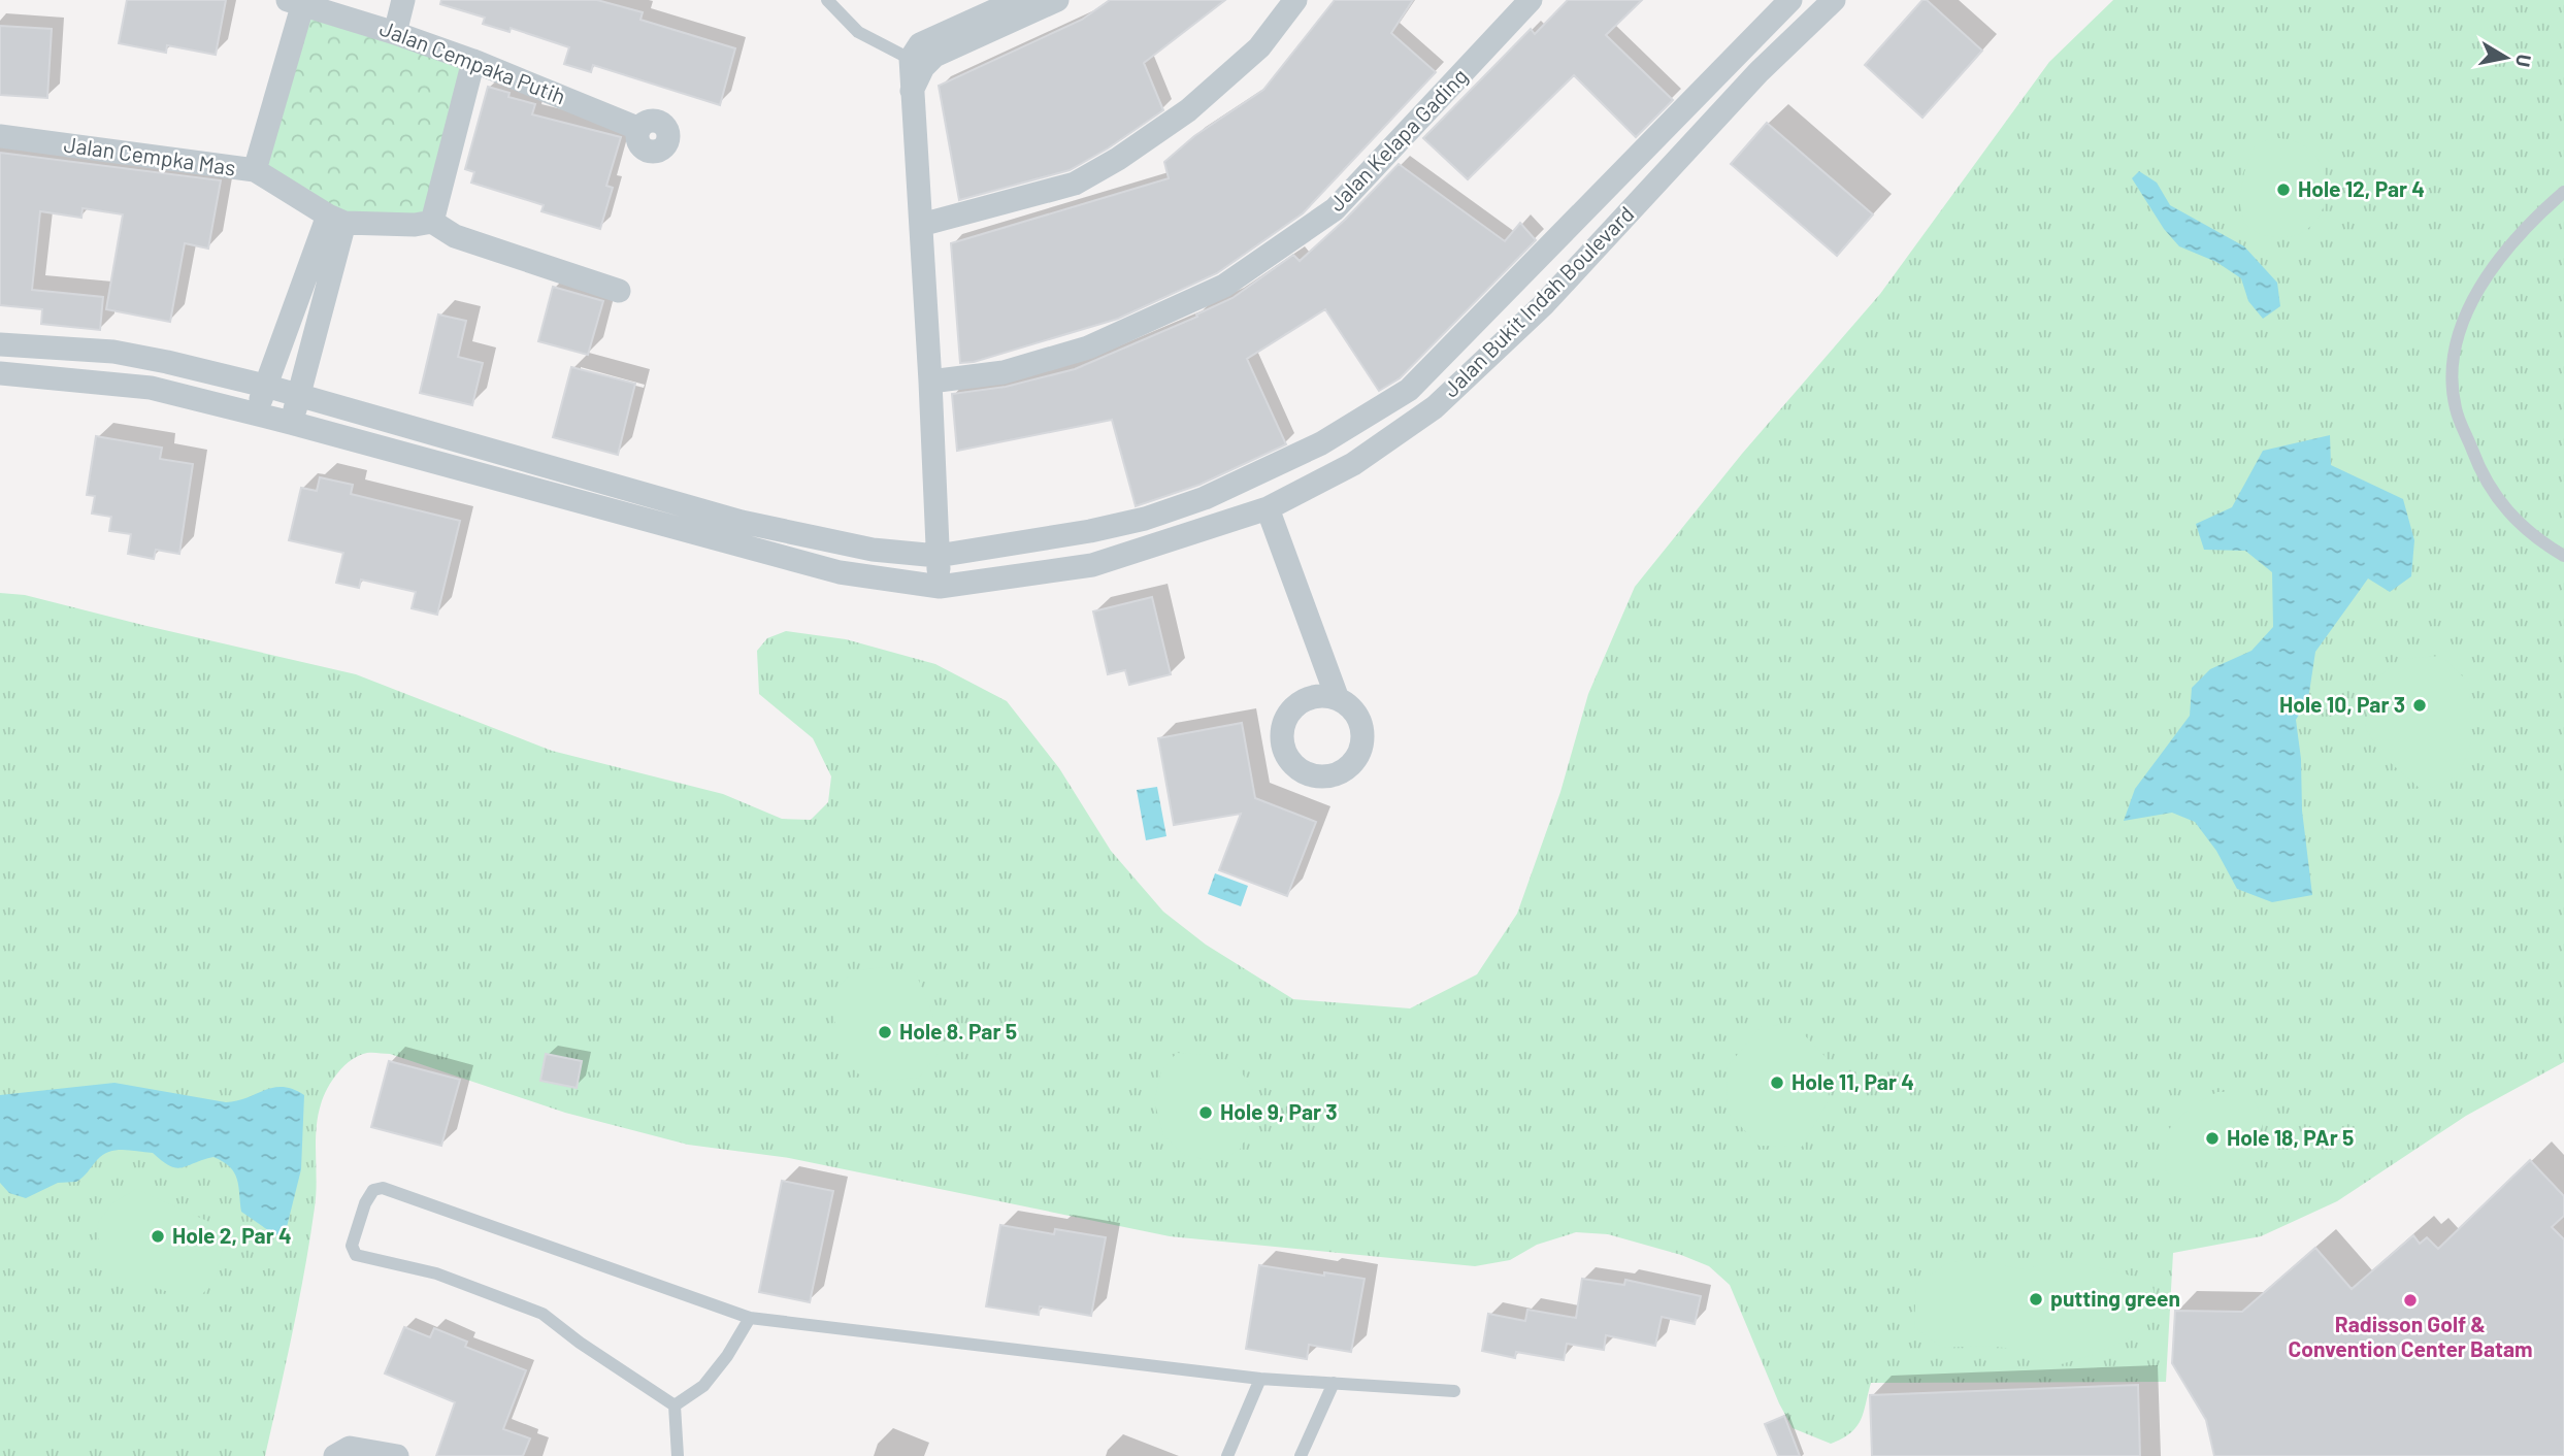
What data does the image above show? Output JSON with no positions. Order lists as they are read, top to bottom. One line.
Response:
{"streets":{"street":["Jalan Cempaka Putih","Jalan Kelapa Gading","Jalan Cempka Mas","Jalan Bukit Indah Boulevard"]},"places":["Hole 12, Par 4","Hole 10, Par 3","Hole 8. Par 5","Hole 11, Par 4","Hole 9, Par 3","Hole 18, PAr 5","Hole 2, Par 4","putting green","Radisson Golf & Convention Center Batam"],"north":"right"}
